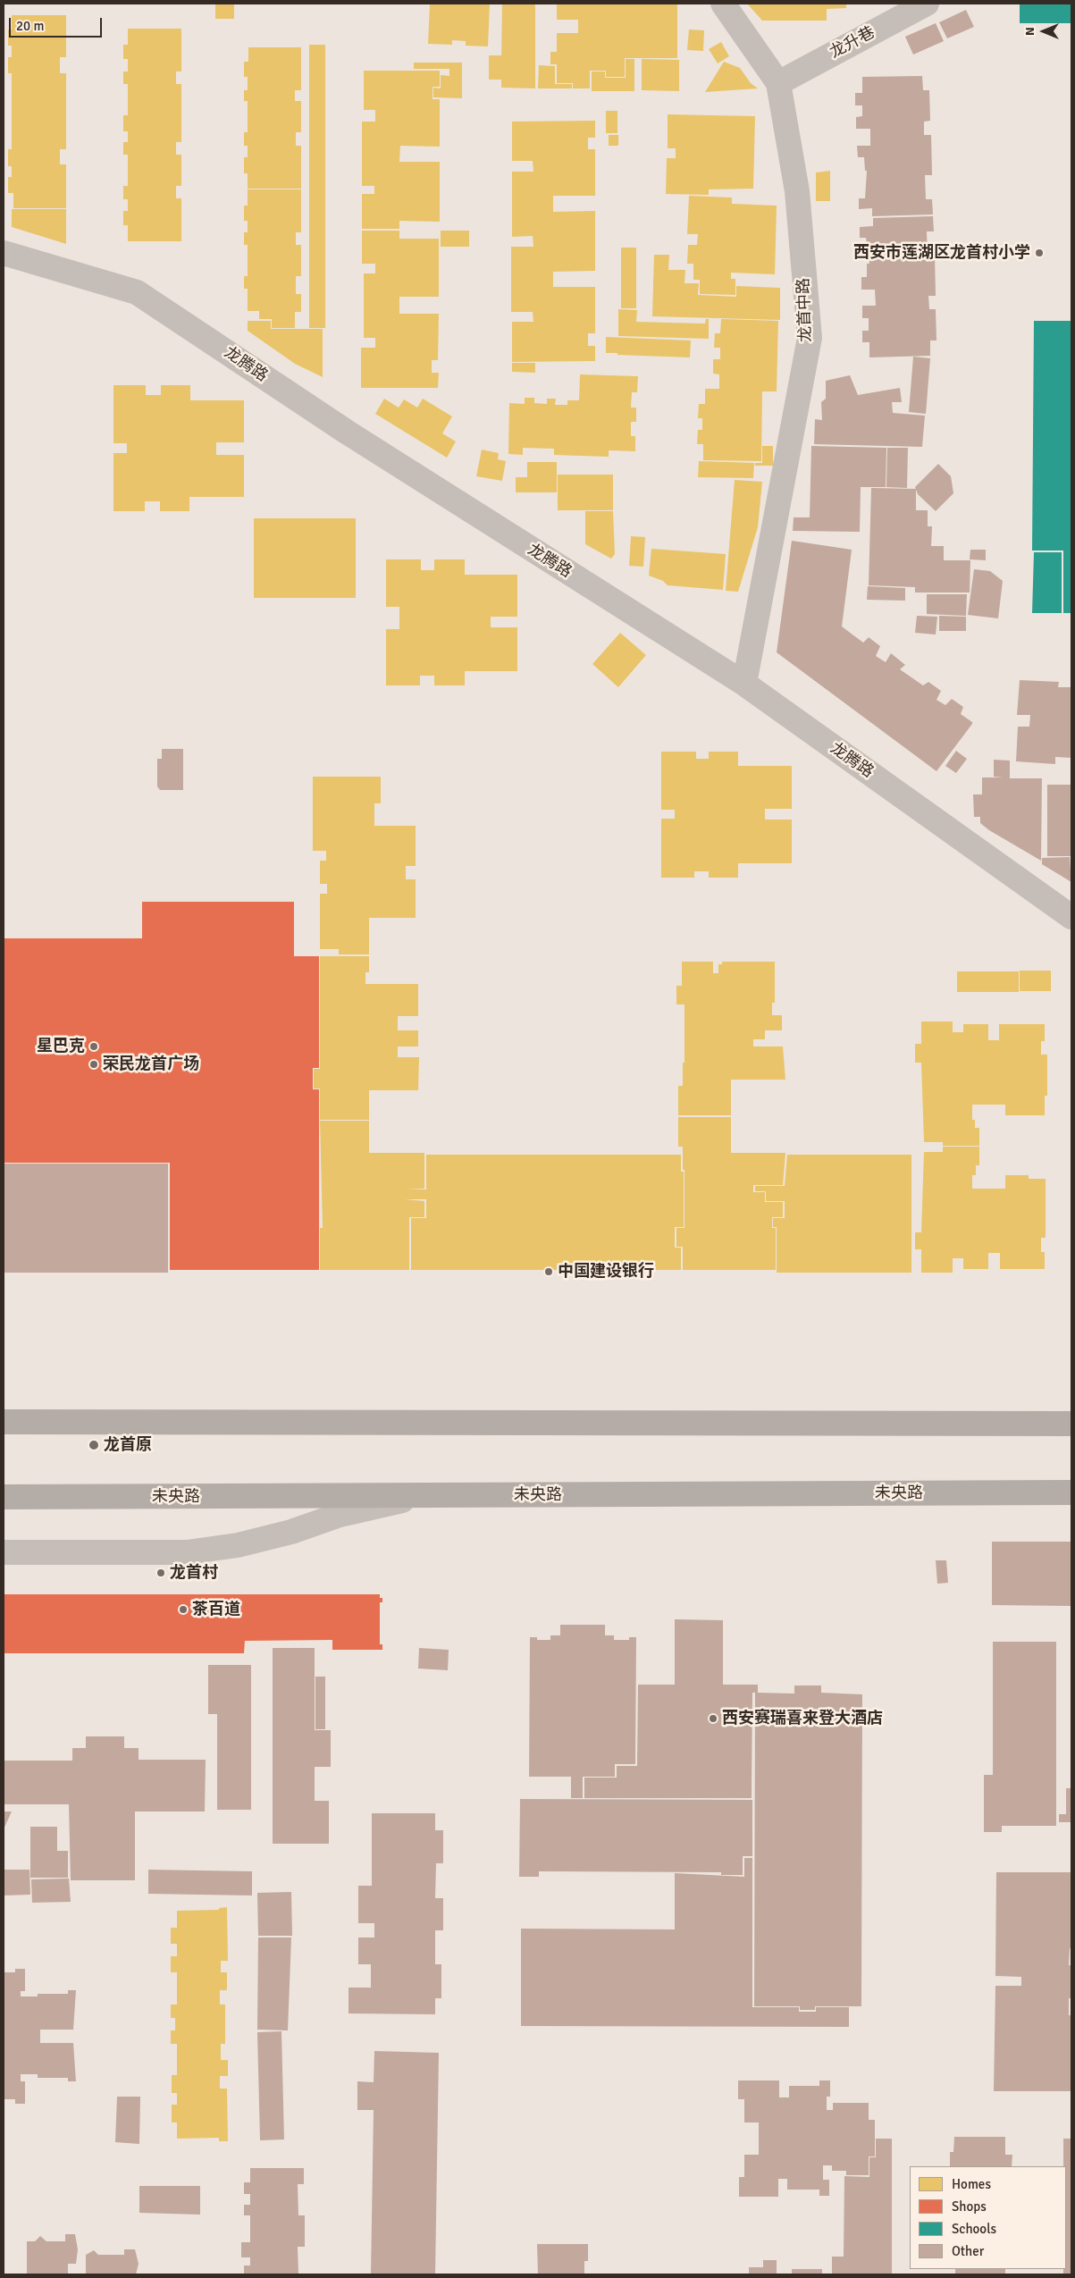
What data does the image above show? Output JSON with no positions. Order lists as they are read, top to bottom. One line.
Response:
{"streets":{"main road":["未央路"],"street":["龙升巷","龙首中路","龙腾路"]},"crossings":[["龙升巷","龙首中路"],["龙首中路","龙腾路"]],"places":["西安市莲湖区龙首村小学","星巴克","荣民龙首广场","中国建设银行","龙首原","龙首村","茶百道","西安赛瑞喜来登大酒店"],"legend":["Homes","Shops","Schools","Other"],"scale_bar":"20 m","north":"left"}
